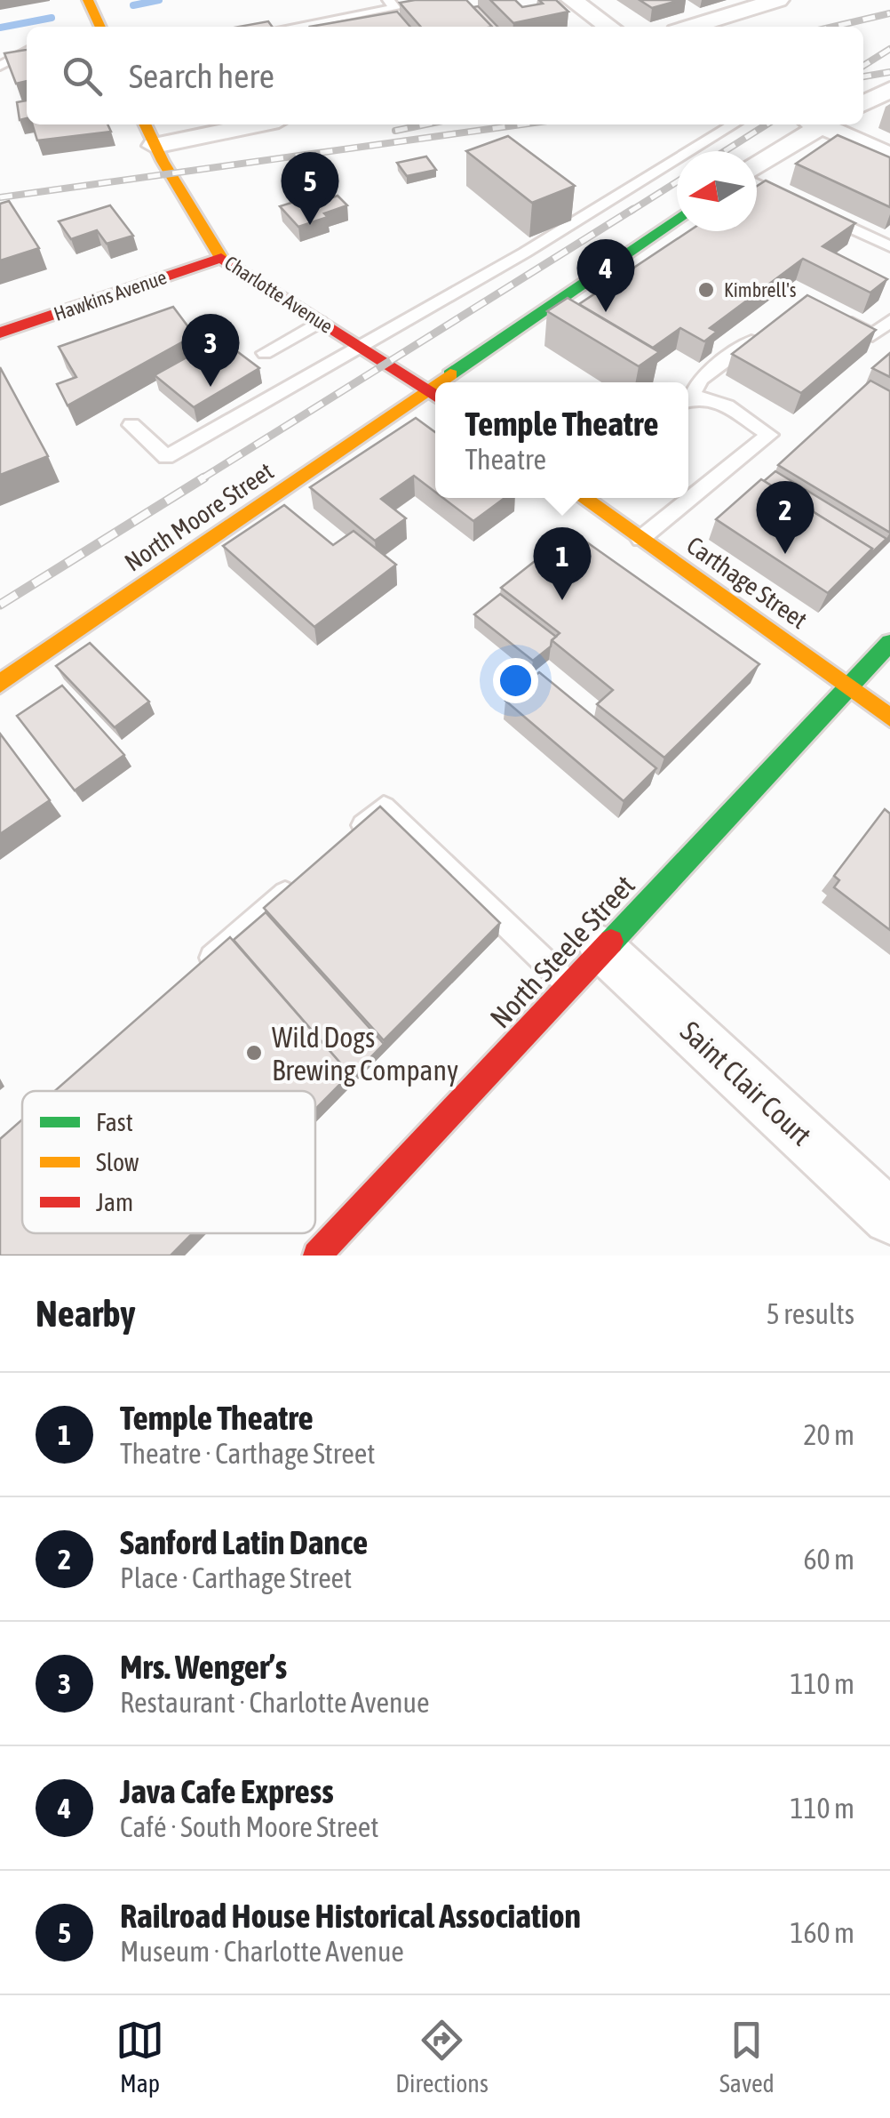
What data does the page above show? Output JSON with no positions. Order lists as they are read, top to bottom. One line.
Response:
{"streets":{"street":["Charlotte Avenue","Hawkins Avenue","North Moore Street","Carthage Street","North Steele Street","Saint Clair Court"]},"crossings":[["Charlotte Avenue","Hawkins Avenue"],["Charlotte Avenue","North Moore Street"],["Carthage Street","North Steele Street"],["North Steele Street","Saint Clair Court"]],"places":["Kimbrell's","Wild Dogs Brewing Company"],"legend":["Fast","Slow","Jam"],"north":"left","page":{"search":"Search here","pins":["5","4","3","2","1"],"popup":["Temple Theatre","Theatre"],"heading":["Nearby","5 results"],"list":[{"mark":"1","name":"Temple Theatre","note":"Theatre · Carthage Street","value":"20 m"},{"mark":"2","name":"Sanford Latin Dance","note":"Place · Carthage Street","value":"60 m"},{"mark":"3","name":"Mrs. Wenger’s","note":"Restaurant · Charlotte Avenue","value":"110 m"},{"mark":"4","name":"Java Cafe Express","note":"Café · South Moore Street","value":"110 m"},{"mark":"5","name":"Railroad House Historical Association","note":"Museum · Charlotte Avenue","value":"160 m"}],"nav":["Map","Directions","Saved"]}}
